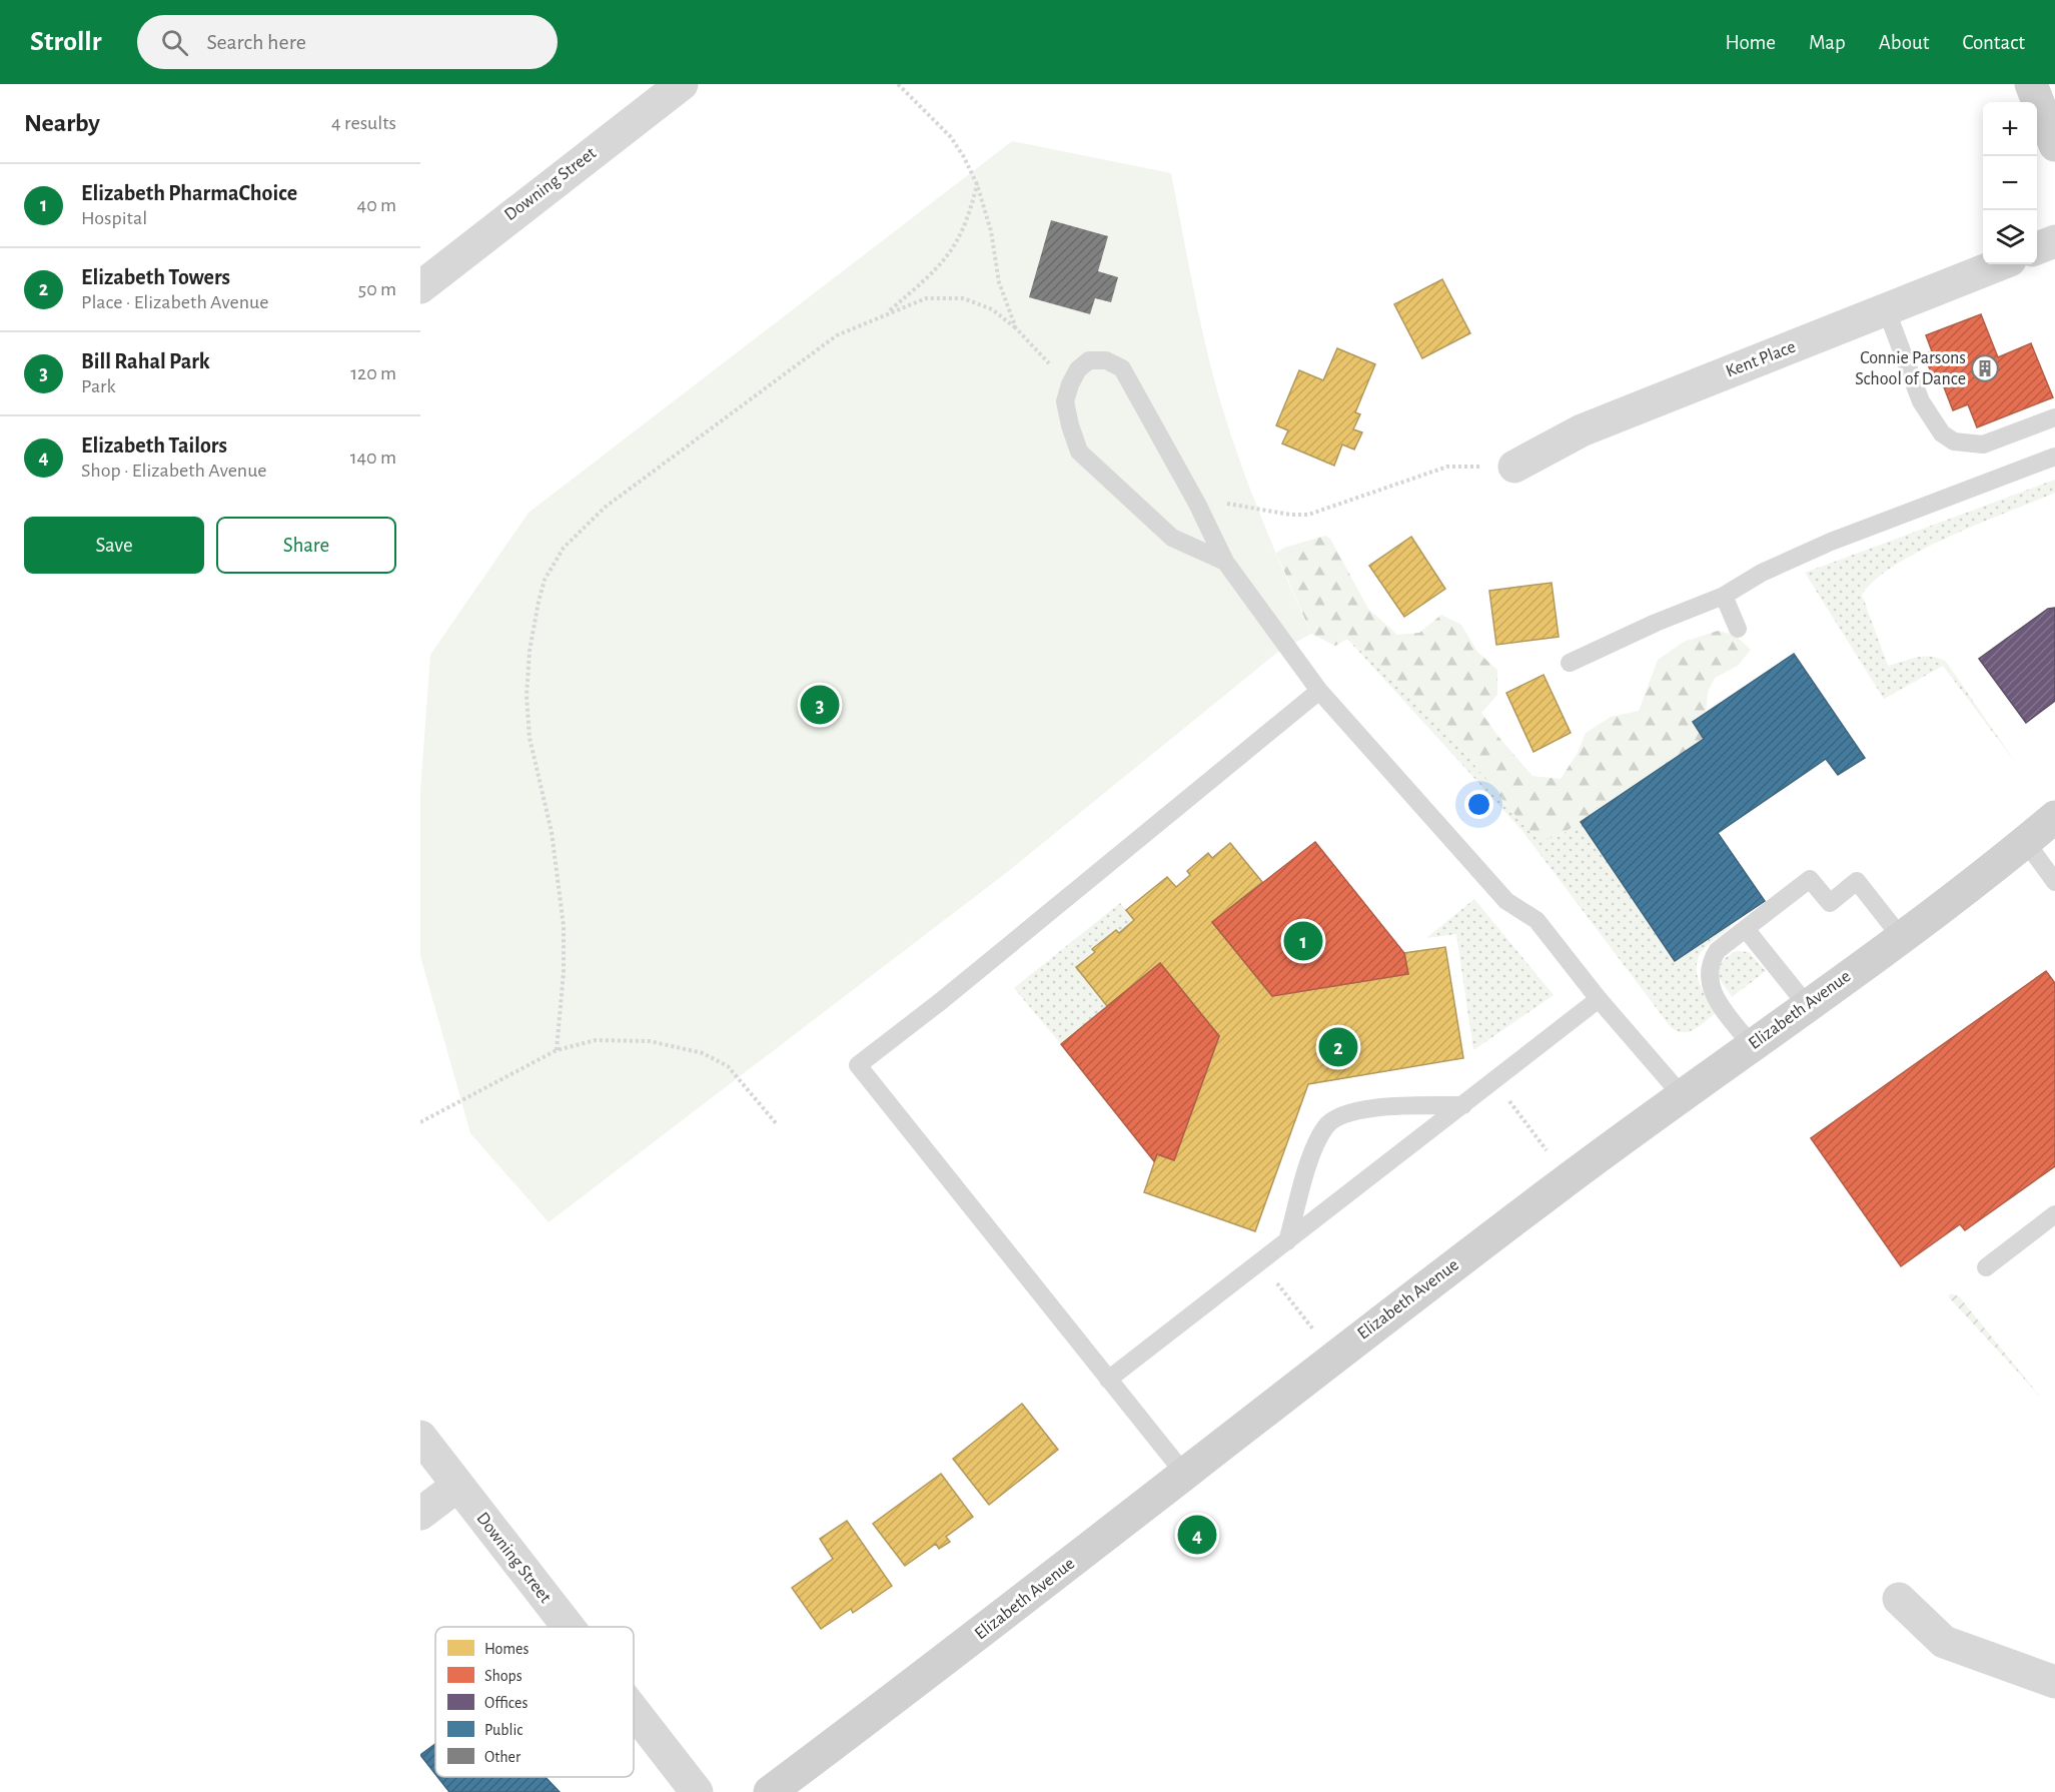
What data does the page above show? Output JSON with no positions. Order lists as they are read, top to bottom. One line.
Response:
{"streets":{"main road":["Elizabeth Avenue"],"street":["Downing Street","Kent Place"]},"places":{"building":["Connie Parsons School of Dance"]},"legend":["Homes","Shops","Offices","Public","Other"],"page":{"header":"Strollr","search":"Search here","nav":["Home","Map","About","Contact"],"heading":["Nearby","4 results"],"map_buttons":["+","−"],"list":[{"mark":"1","name":"Elizabeth PharmaChoice","note":"Hospital","value":"40 m"},{"mark":"2","name":"Elizabeth Towers","note":"Place · Elizabeth Avenue","value":"50 m"},{"mark":"3","name":"Bill Rahal Park","note":"Park","value":"120 m"},{"mark":"4","name":"Elizabeth Tailors","note":"Shop · Elizabeth Avenue","value":"140 m"}],"buttons":["Save","Share"],"pins":["3","1","2","4"]}}
